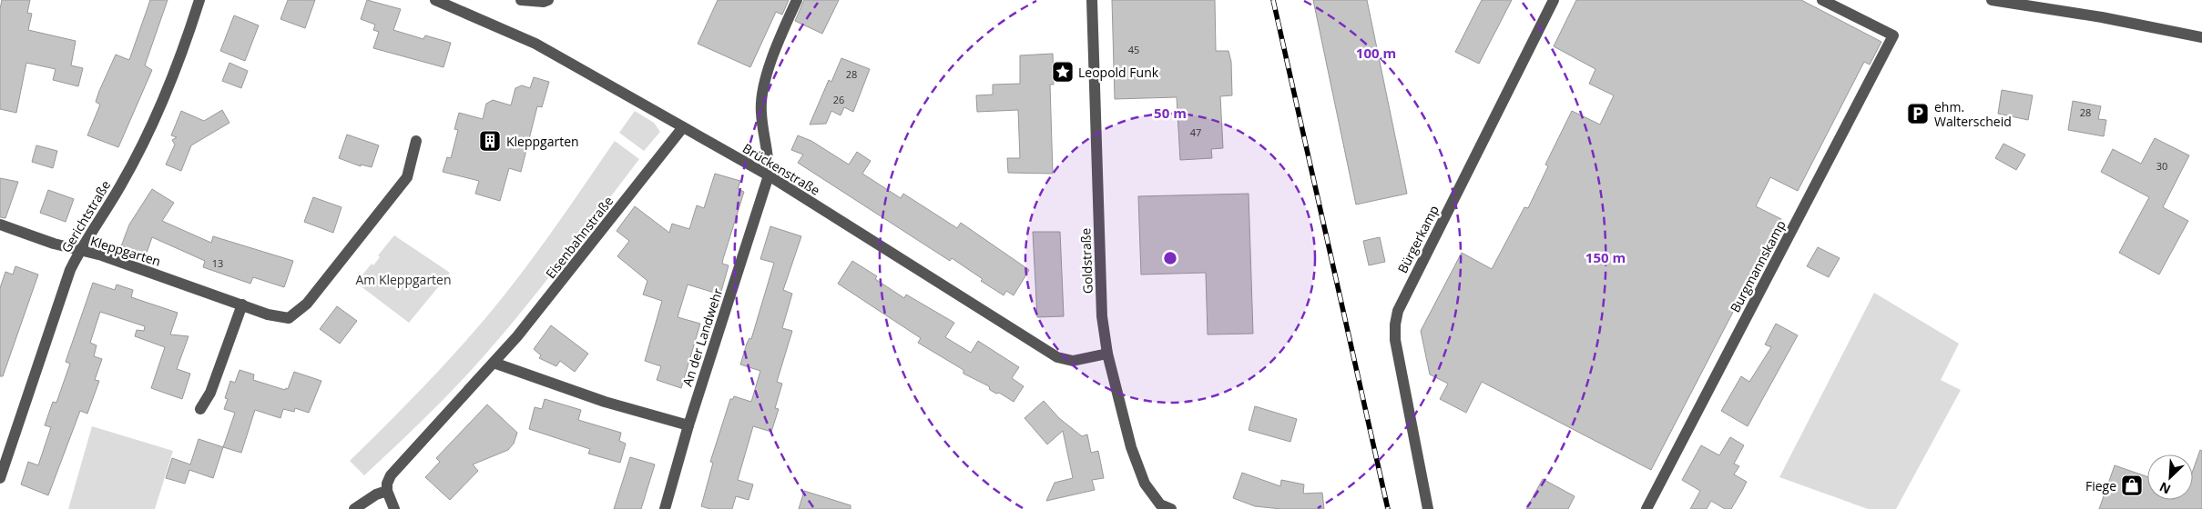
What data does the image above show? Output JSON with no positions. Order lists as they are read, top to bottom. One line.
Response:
{"streets":{"street":["Brückenstraße","Gerichtstraße","Eisenbahnstraße","Bürgerkamp","Kleppgarten","Goldstraße","Burgmannskamp","An der Landwehr"]},"crossings":[["Brückenstraße","Eisenbahnstraße"],["Brückenstraße","Goldstraße"],["Brückenstraße","An der Landwehr"],["Gerichtstraße","Kleppgarten"]],"parks":["Am Kleppgarten"],"places":{"place":["Leopold Funk"],"parking":["ehm. Walterscheid"],"building":["Kleppgarten"],"shop":["Fiege"]},"house_numbers":["45","28","26","28","47","30","13"],"north":"bottom left","rings":["100 m","50 m","150 m"]}
